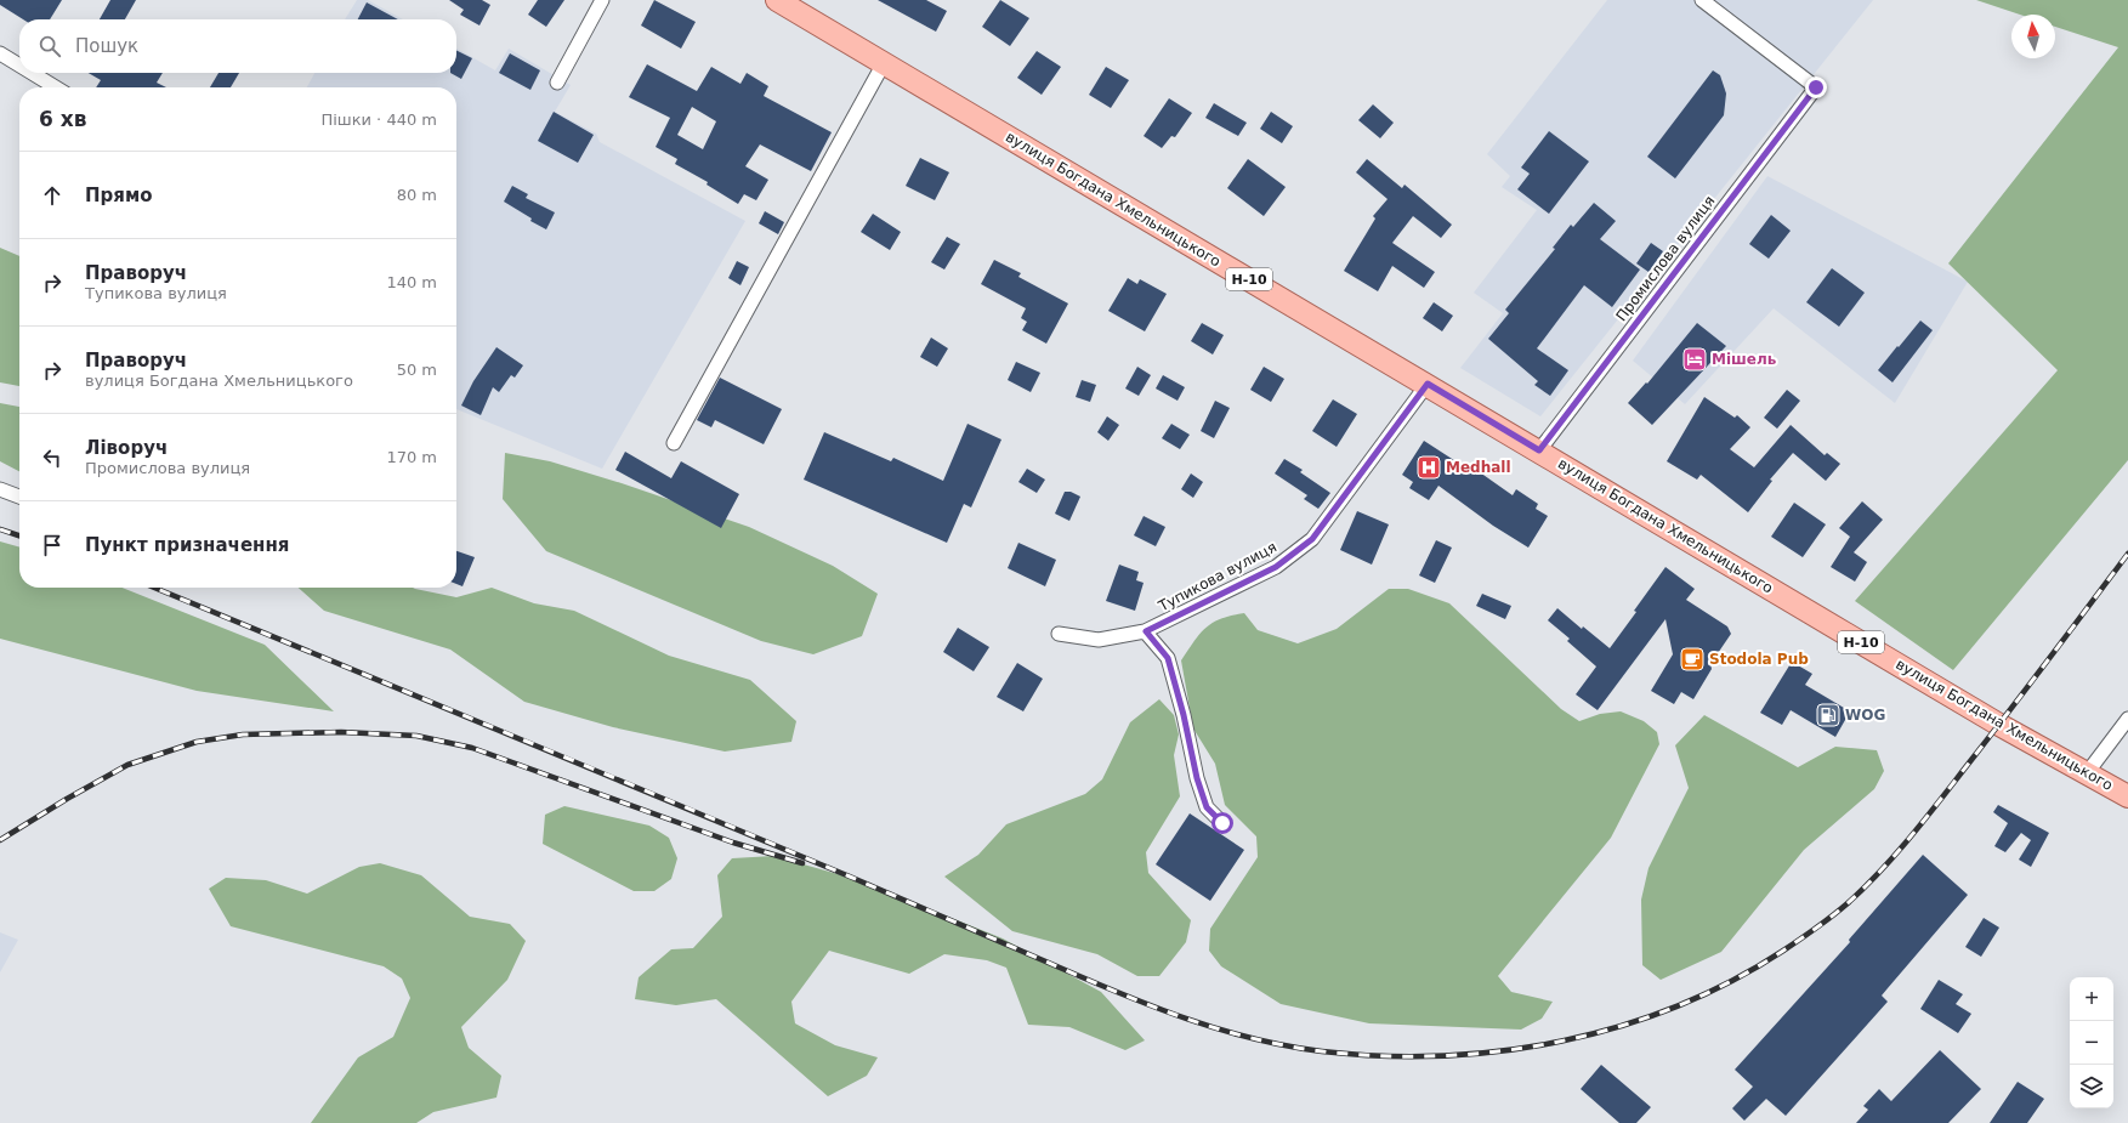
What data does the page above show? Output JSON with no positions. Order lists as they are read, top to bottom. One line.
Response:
{"streets":{"main road":["вулиця Богдана Хмельницького","Н-10"],"street":["Промислова вулиця","Тупикова вулиця"]},"crossings":[["вулиця Богдана Хмельницького","Промислова вулиця"],["вулиця Богдана Хмельницького","Тупикова вулиця"]],"places":{"hotel":["Мішель"],"hospital":["Medhall"],"cafe":["Stodola Pub"],"fuel station":["WOG"]},"north":"top","page":{"search":"Пошук","heading":["6 хв","Пішки · 440 m"],"list":[["Прямо","80 m"],["Праворуч","Тупикова вулиця","140 m"],["Праворуч","вулиця Богдана Хмельницького","50 m"],["Ліворуч","Промислова вулиця","170 m"],"Пункт призначення"],"map_buttons":["+","−"]}}
